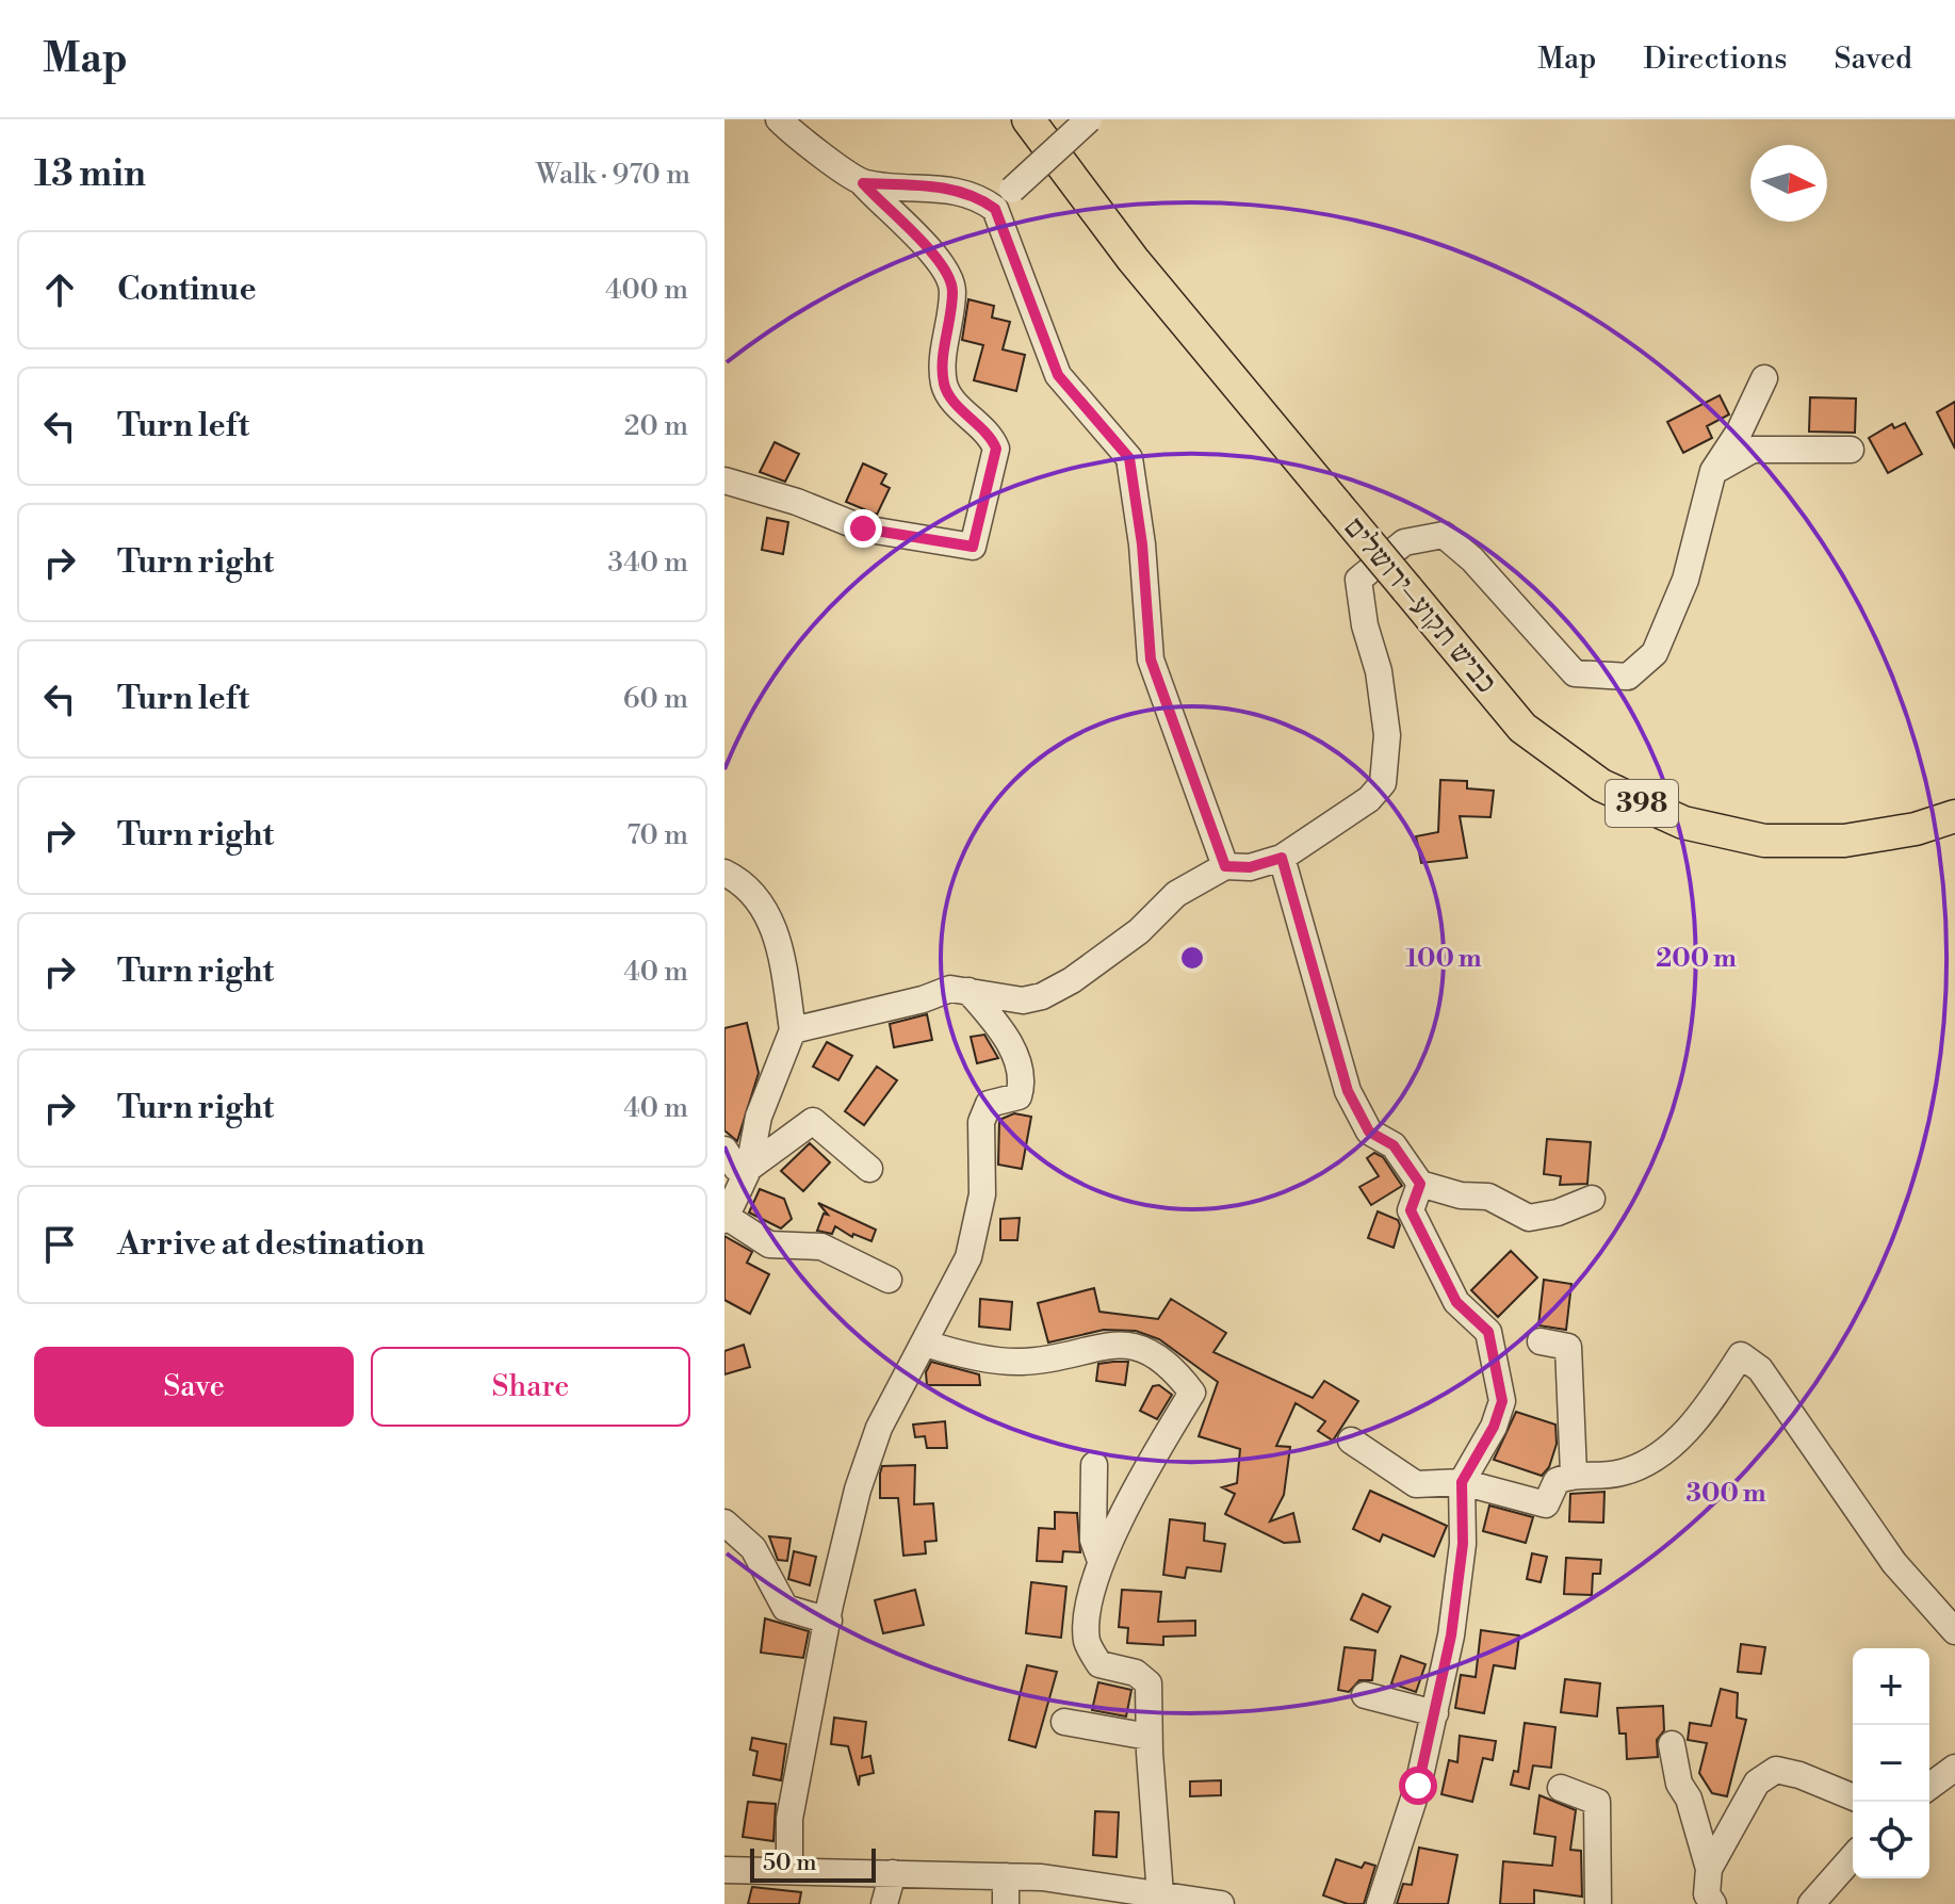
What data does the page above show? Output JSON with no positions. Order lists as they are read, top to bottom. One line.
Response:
{"streets":{"main road":["כביש תקוע–ירושלים","398"]},"scale_bar":"50 m","north":"right","page":{"header":"Map","nav":["Map","Directions","Saved"],"heading":["13 min","Walk · 970 m"],"list":[["Continue","400 m"],["Turn left","20 m"],["Turn right","340 m"],["Turn left","60 m"],["Turn right","70 m"],["Turn right","40 m"],["Turn right","40 m"],"Arrive at destination"],"buttons":["Save","Share"],"map_buttons":["+","−"],"scale":"50 m"},"rings":["100 m","200 m","300 m"]}
